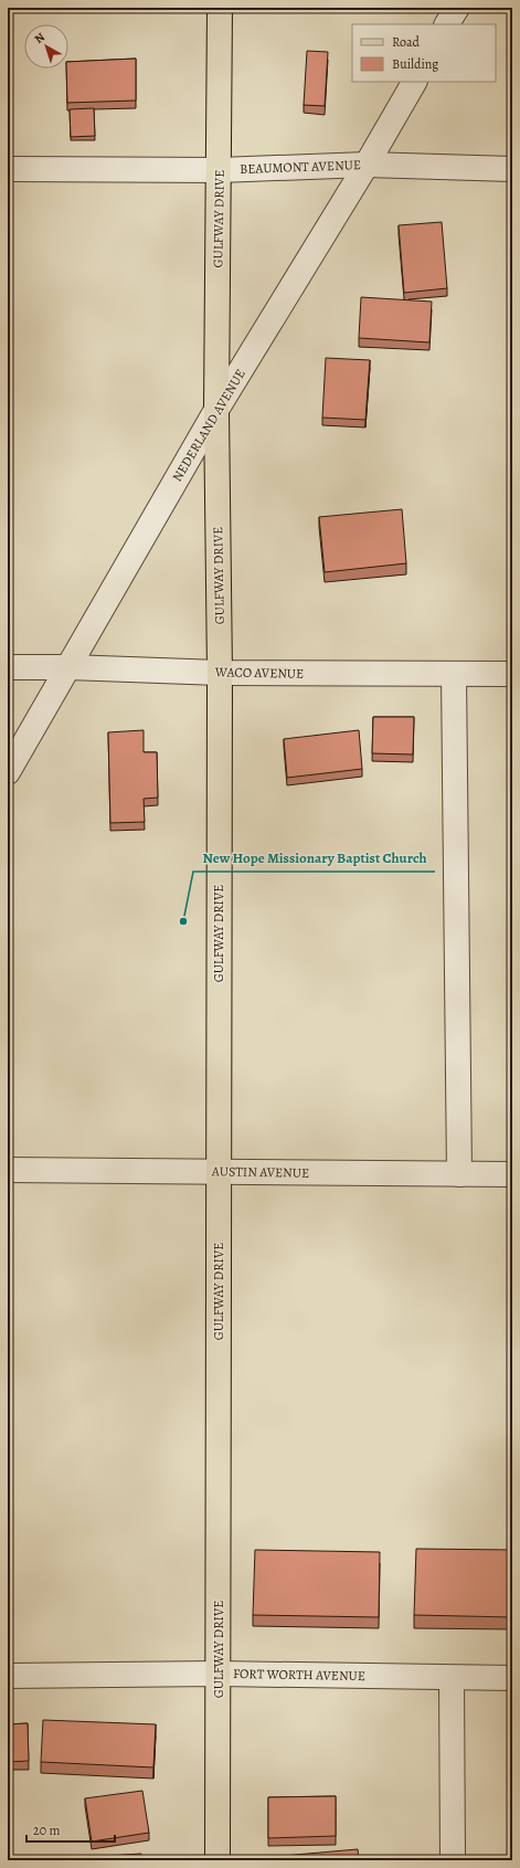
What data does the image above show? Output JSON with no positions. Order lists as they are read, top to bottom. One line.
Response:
{"streets":{"main road":["GULFWAY DRIVE"],"street":["BEAUMONT AVENUE","NEDERLAND AVENUE","WACO AVENUE","AUSTIN AVENUE","FORT WORTH AVENUE"]},"crossings":[["BEAUMONT AVENUE","GULFWAY DRIVE"],["BEAUMONT AVENUE","NEDERLAND AVENUE"],["GULFWAY DRIVE","NEDERLAND AVENUE"],["GULFWAY DRIVE","WACO AVENUE"],["GULFWAY DRIVE","AUSTIN AVENUE"],["GULFWAY DRIVE","FORT WORTH AVENUE"],["NEDERLAND AVENUE","WACO AVENUE"]],"places":["New Hope Missionary Baptist Church"],"legend":["Road","Building"],"scale_bar":"20 m","north":"top left"}
